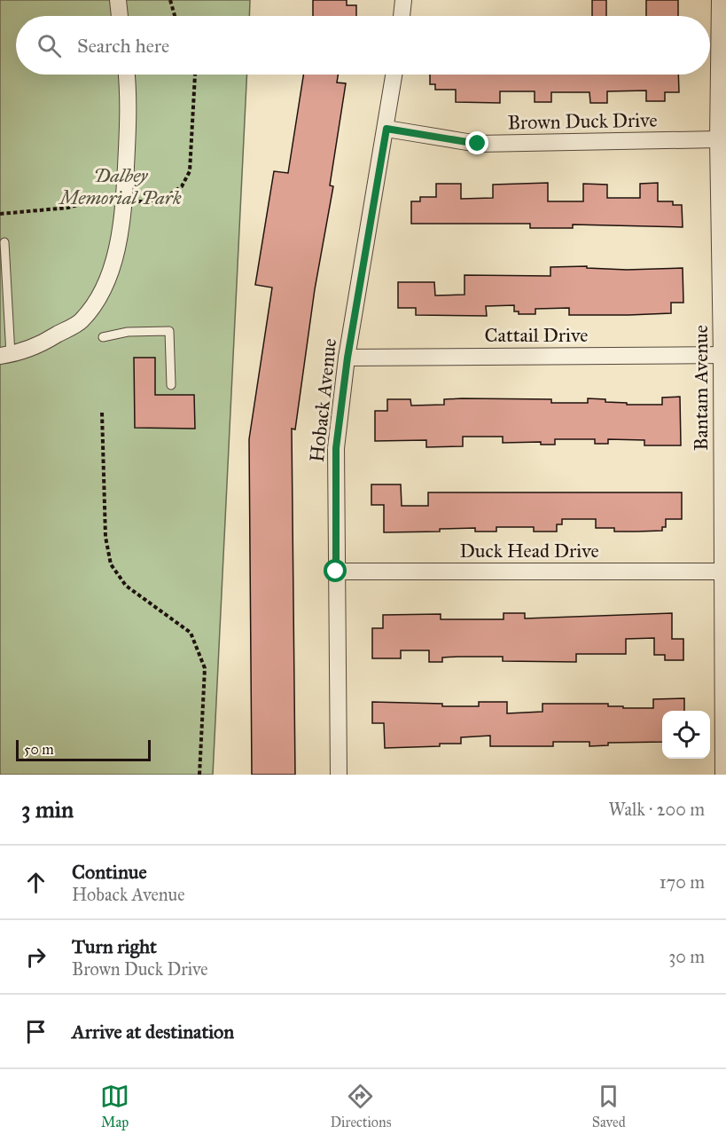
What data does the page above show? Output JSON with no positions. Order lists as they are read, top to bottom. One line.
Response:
{"streets":{"street":["Brown Duck Drive","Cattail Drive","Bantam Avenue","Hoback Avenue","Duck Head Drive"]},"crossings":[["Brown Duck Drive","Bantam Avenue"],["Brown Duck Drive","Hoback Avenue"],["Cattail Drive","Bantam Avenue"],["Cattail Drive","Hoback Avenue"],["Bantam Avenue","Duck Head Drive"],["Hoback Avenue","Duck Head Drive"]],"parks":["Dalbey Memorial Park"],"scale_bar":"50 m","page":{"search":"Search here","scale":"50 m","heading":["3 min","Walk · 200 m"],"list":[["Continue","Hoback Avenue","170 m"],["Turn right","Brown Duck Drive","30 m"],"Arrive at destination"],"nav":["Map","Directions","Saved"]}}
